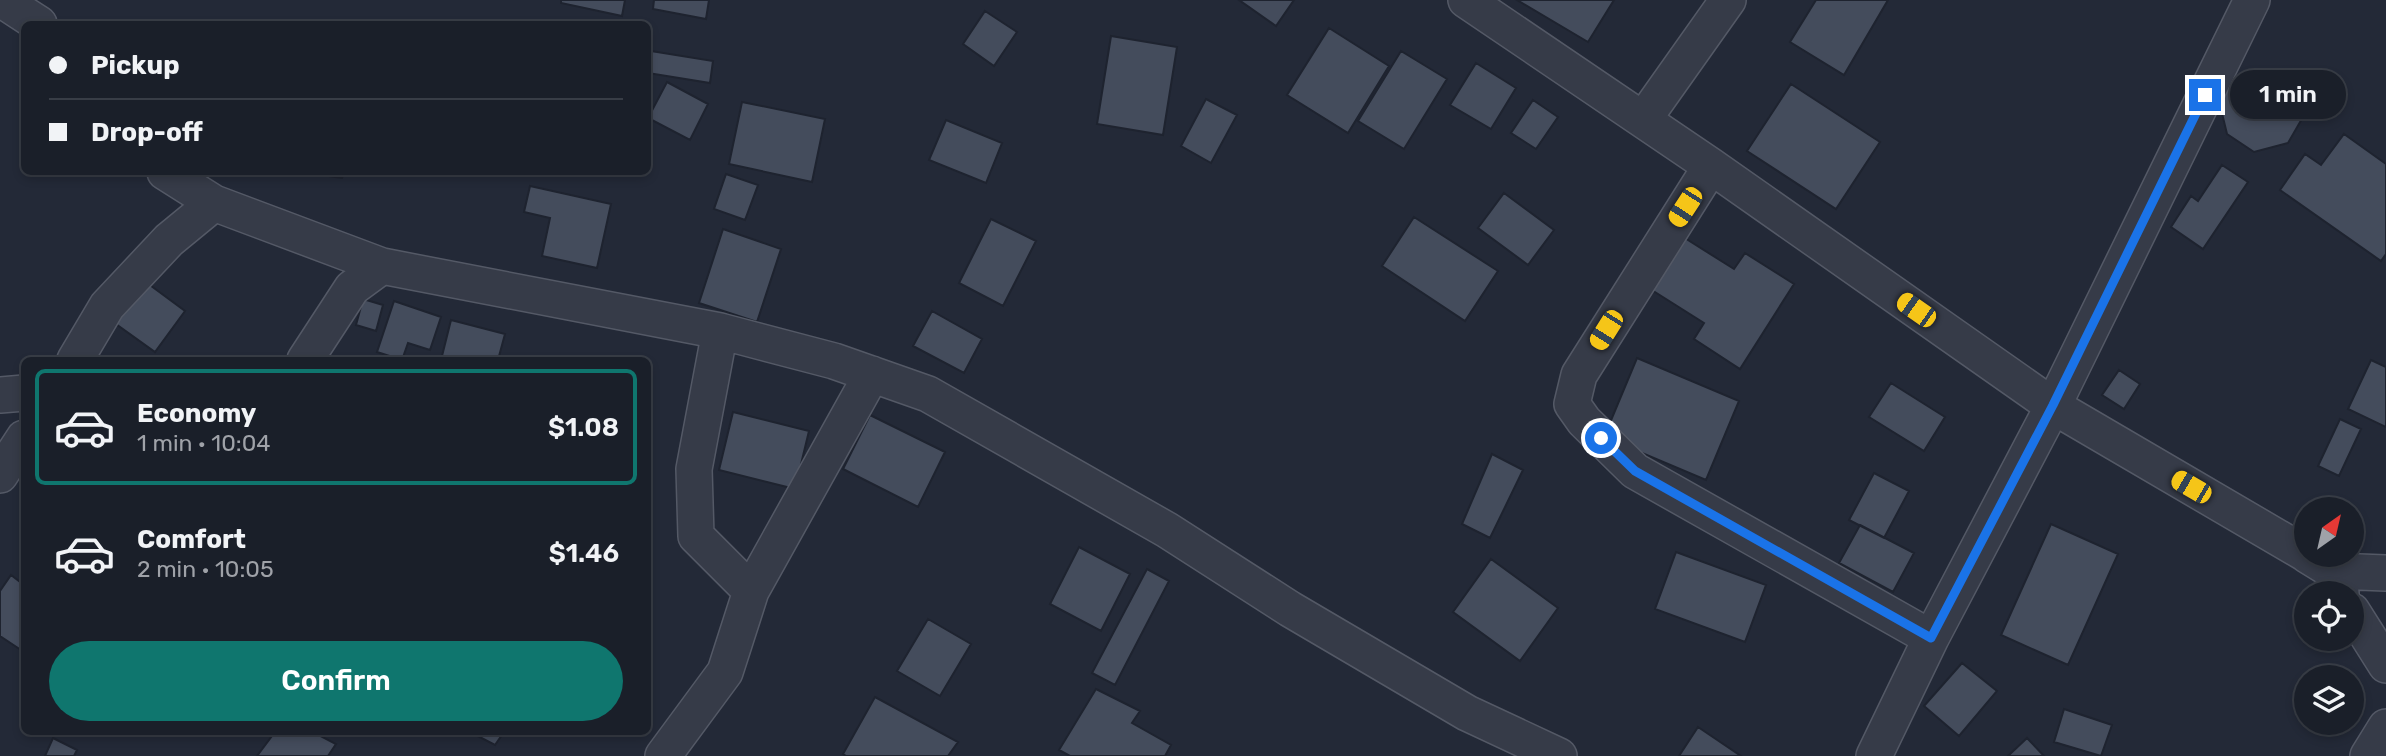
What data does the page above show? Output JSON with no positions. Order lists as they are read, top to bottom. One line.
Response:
{"north":"top right","page":{"banner":["Pickup","Drop-off"],"bubble":"1 min","list":[{"name":"Economy","note":"1 min · 10:04","value":"$1.08"},{"name":"Comfort","note":"2 min · 10:05","value":"$1.46"}],"buttons":"Confirm"}}
